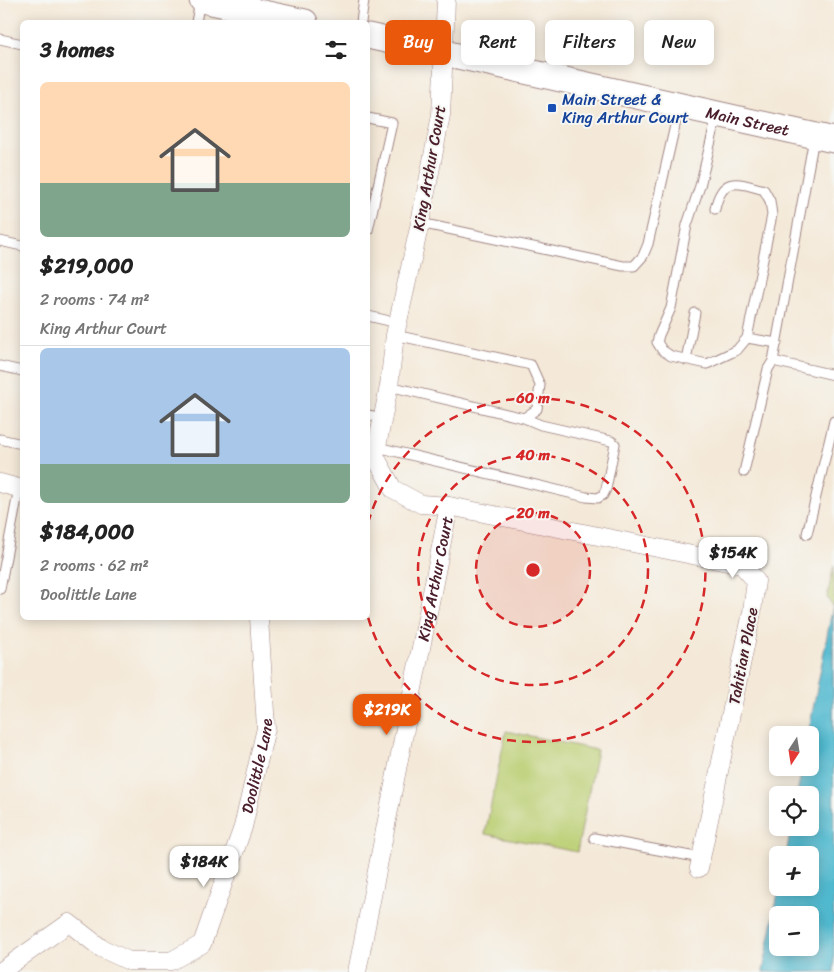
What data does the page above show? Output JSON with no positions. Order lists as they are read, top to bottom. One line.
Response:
{"streets":{"main road":["Main Street"],"street":["King Arthur Court","Tahitian Place","Doolittle Lane"]},"crossings":[["King Arthur Court","Tahitian Place"]],"places":{"transit":["Main Street & King Arthur Court"]},"north":"bottom","page":{"chip":["Buy","Rent","Filters","New"],"heading":"3 homes","list":[{"name":"$219,000","note":"2 rooms · 74 m² · King Arthur Court"},{"name":"$184,000","note":"2 rooms · 62 m² · Doolittle Lane"}],"price":["$154K","$219K","$184K"],"map_buttons":["+","−"]},"rings":["60 m","40 m","20 m"]}
